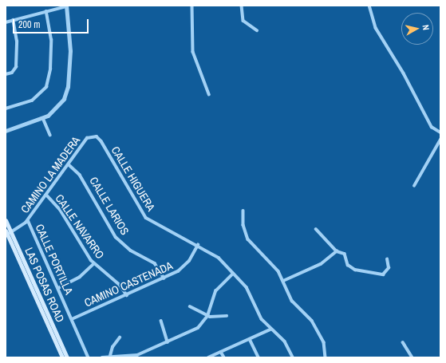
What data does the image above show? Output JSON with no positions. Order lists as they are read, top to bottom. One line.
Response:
{"streets":{"main road":["LAS POSAS ROAD"],"street":["CAMINO LA MADERA","CALLE HIGUERA","CALLE LARIOS","CALLE NAVARRO","CALLE PORTILLA","CAMINO CASTENADA"]},"crossings":[["CAMINO LA MADERA","CALLE HIGUERA"],["CAMINO LA MADERA","CALLE LARIOS"],["CAMINO LA MADERA","CALLE NAVARRO"],["CAMINO LA MADERA","CALLE PORTILLA"],["CAMINO LA MADERA","LAS POSAS ROAD"],["CALLE HIGUERA","CAMINO CASTENADA"],["CALLE LARIOS","CAMINO CASTENADA"],["CALLE NAVARRO","CAMINO CASTENADA"],["CALLE PORTILLA","CAMINO CASTENADA"]],"scale_bar":"200 m","north":"right"}
